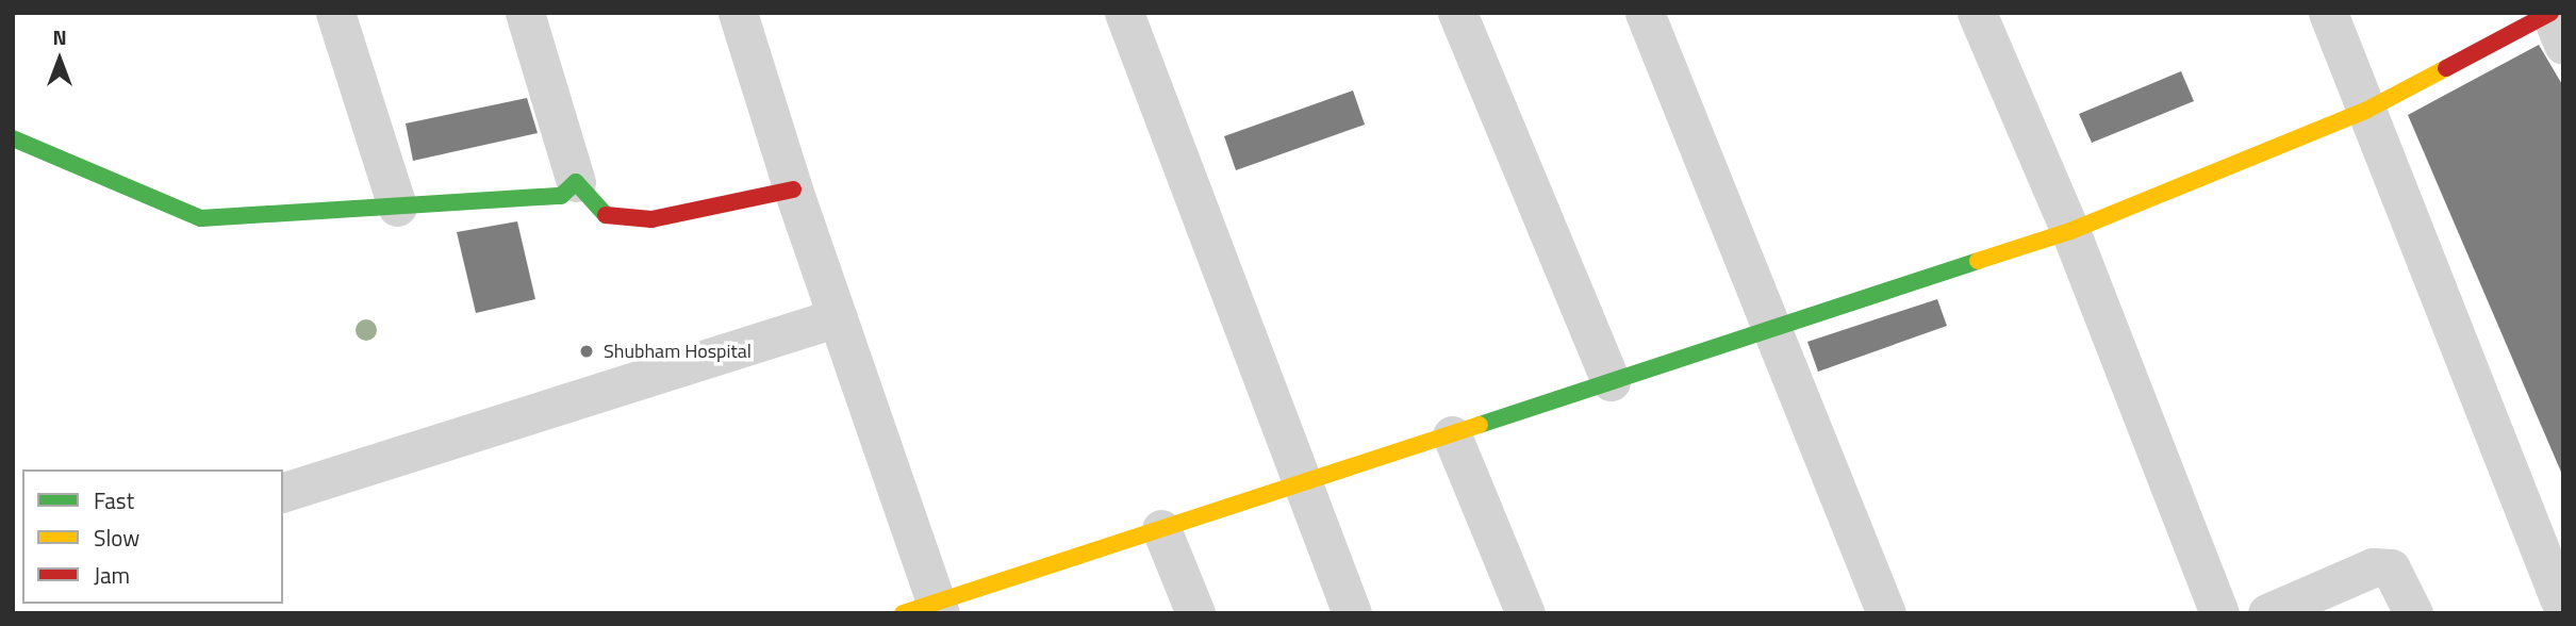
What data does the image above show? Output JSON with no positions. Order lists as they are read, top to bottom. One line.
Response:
{"places":["Shubham Hospital"],"legend":["Fast","Slow","Jam"],"north":"top"}
